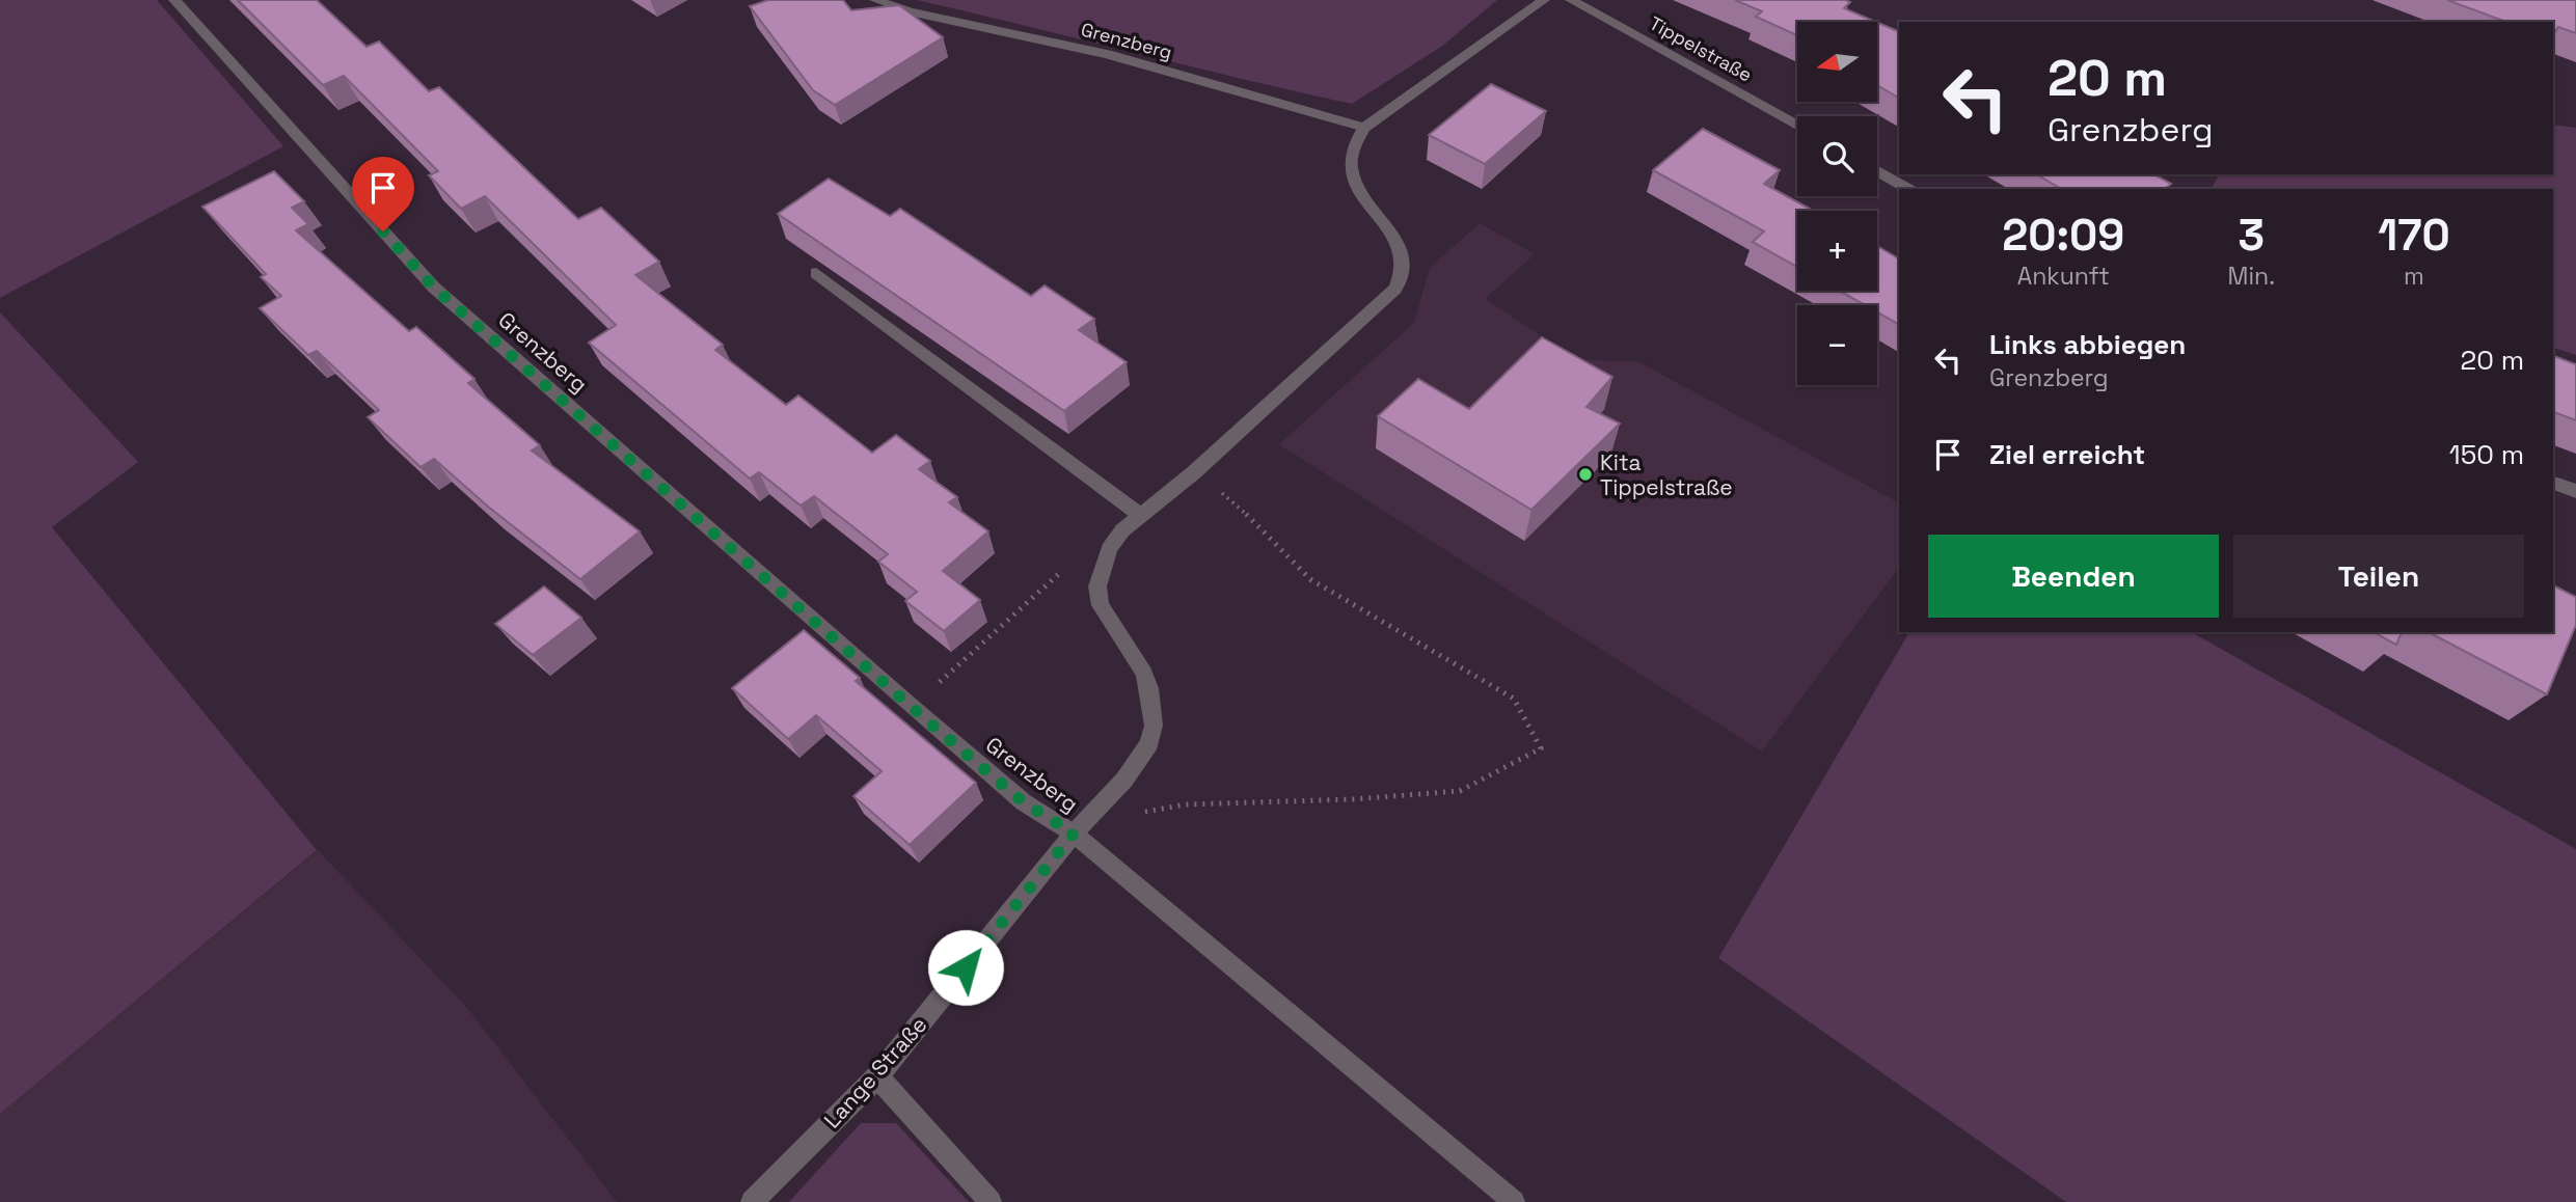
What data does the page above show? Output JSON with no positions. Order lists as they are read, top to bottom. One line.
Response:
{"streets":{"street":["Grenzberg","Tippelstraße","Lange Straße"]},"crossings":[["Grenzberg","Lange Straße"]],"places":["Kita Tippelstraße"],"north":"left","page":{"map_buttons":["+","−"],"turn":["20 m","Grenzberg"],"eta":["20:09","Ankunft","3","Min.","170","m"],"list":[{"name":"Links abbiegen","note":"Grenzberg","value":"20 m"},{"name":"Ziel erreicht","value":"150 m"}],"buttons":["Beenden","Teilen"]}}
